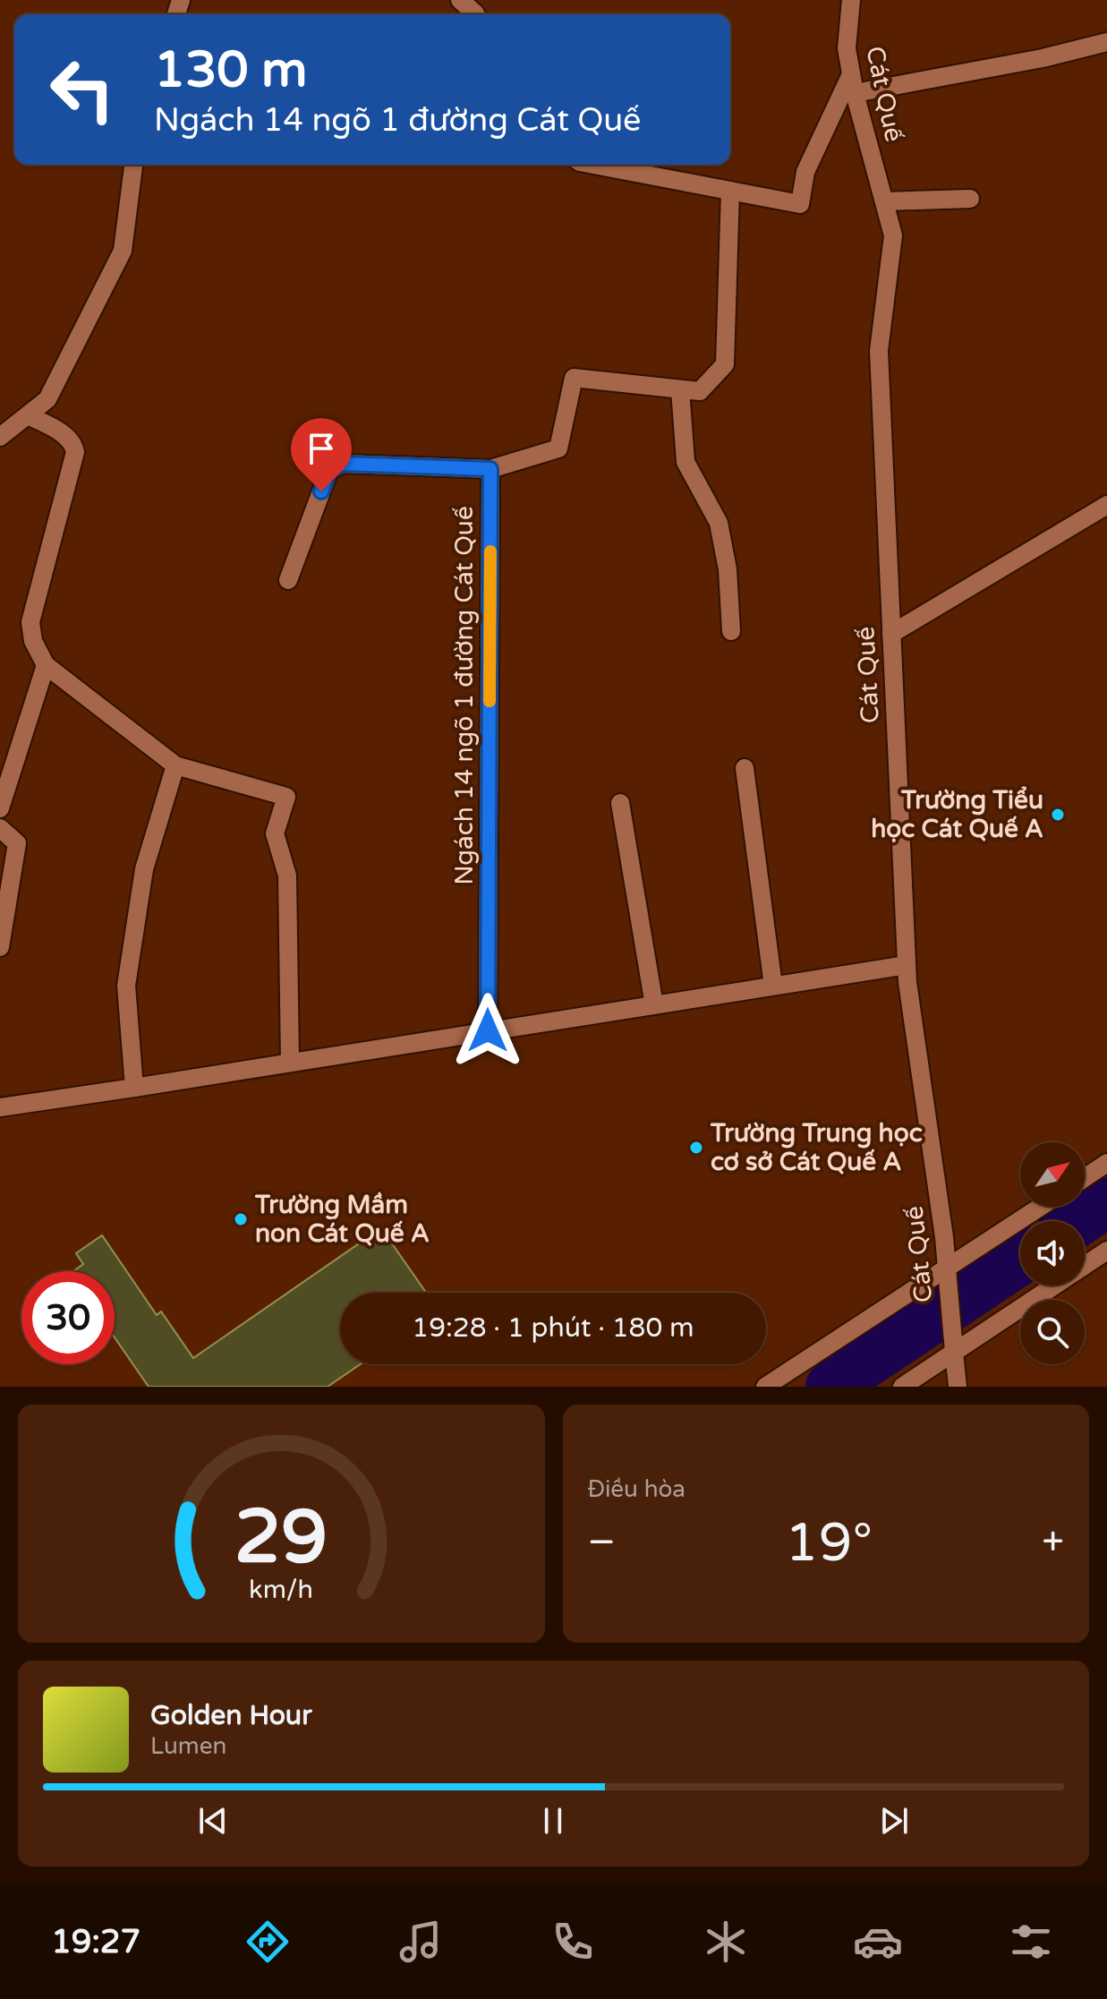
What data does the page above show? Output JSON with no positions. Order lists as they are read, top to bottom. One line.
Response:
{"streets":{"street":["Cát Quế","Ngách 14 ngõ 1 đường Cát Quế"]},"places":["Trường Tiểu học Cát Quế A","Trường Trung học cơ sở Cát Quế A","Trường Mầm non Cát Quế A"],"north":"top right","page":{"turn":["130 m","Ngách 14 ngõ 1 đường Cát Quế"],"limit":"30","trip":"19:28 · 1 phút · 180 m","tile":"Điều hòa","heat":["−","19°","+"],"song":["Golden Hour","Lumen"],"tabs":"19:27","gauge":["29","km/h"]}}
